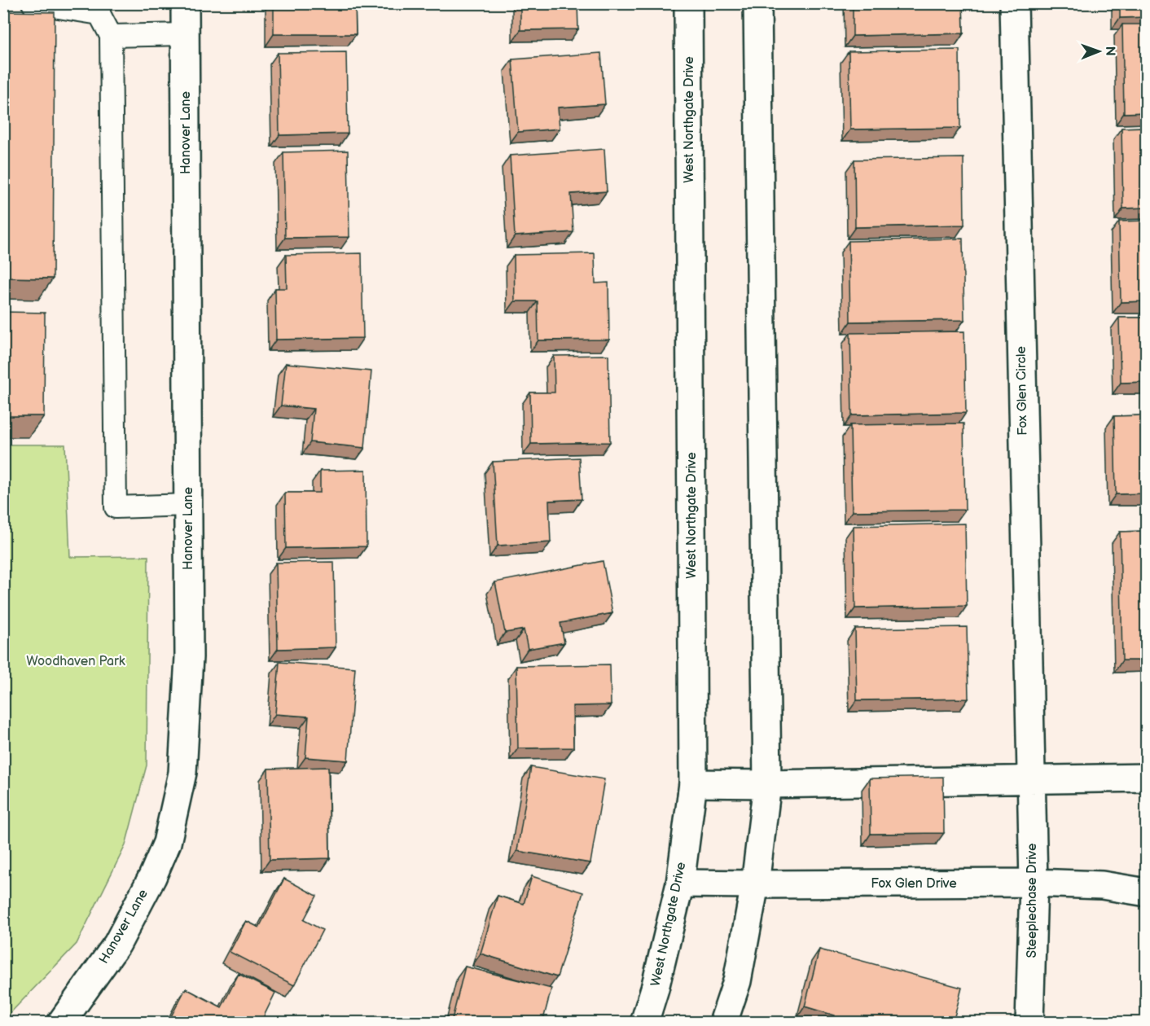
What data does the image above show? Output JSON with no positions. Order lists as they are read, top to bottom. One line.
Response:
{"streets":{"street":["West Northgate Drive","Hanover Lane","Fox Glen Circle","Fox Glen Drive","Steeplechase Drive"]},"crossings":[["West Northgate Drive","Fox Glen Drive"],["Fox Glen Circle","Steeplechase Drive"],["Fox Glen Drive","Steeplechase Drive"]],"parks":["Woodhaven Park"],"north":"right"}
